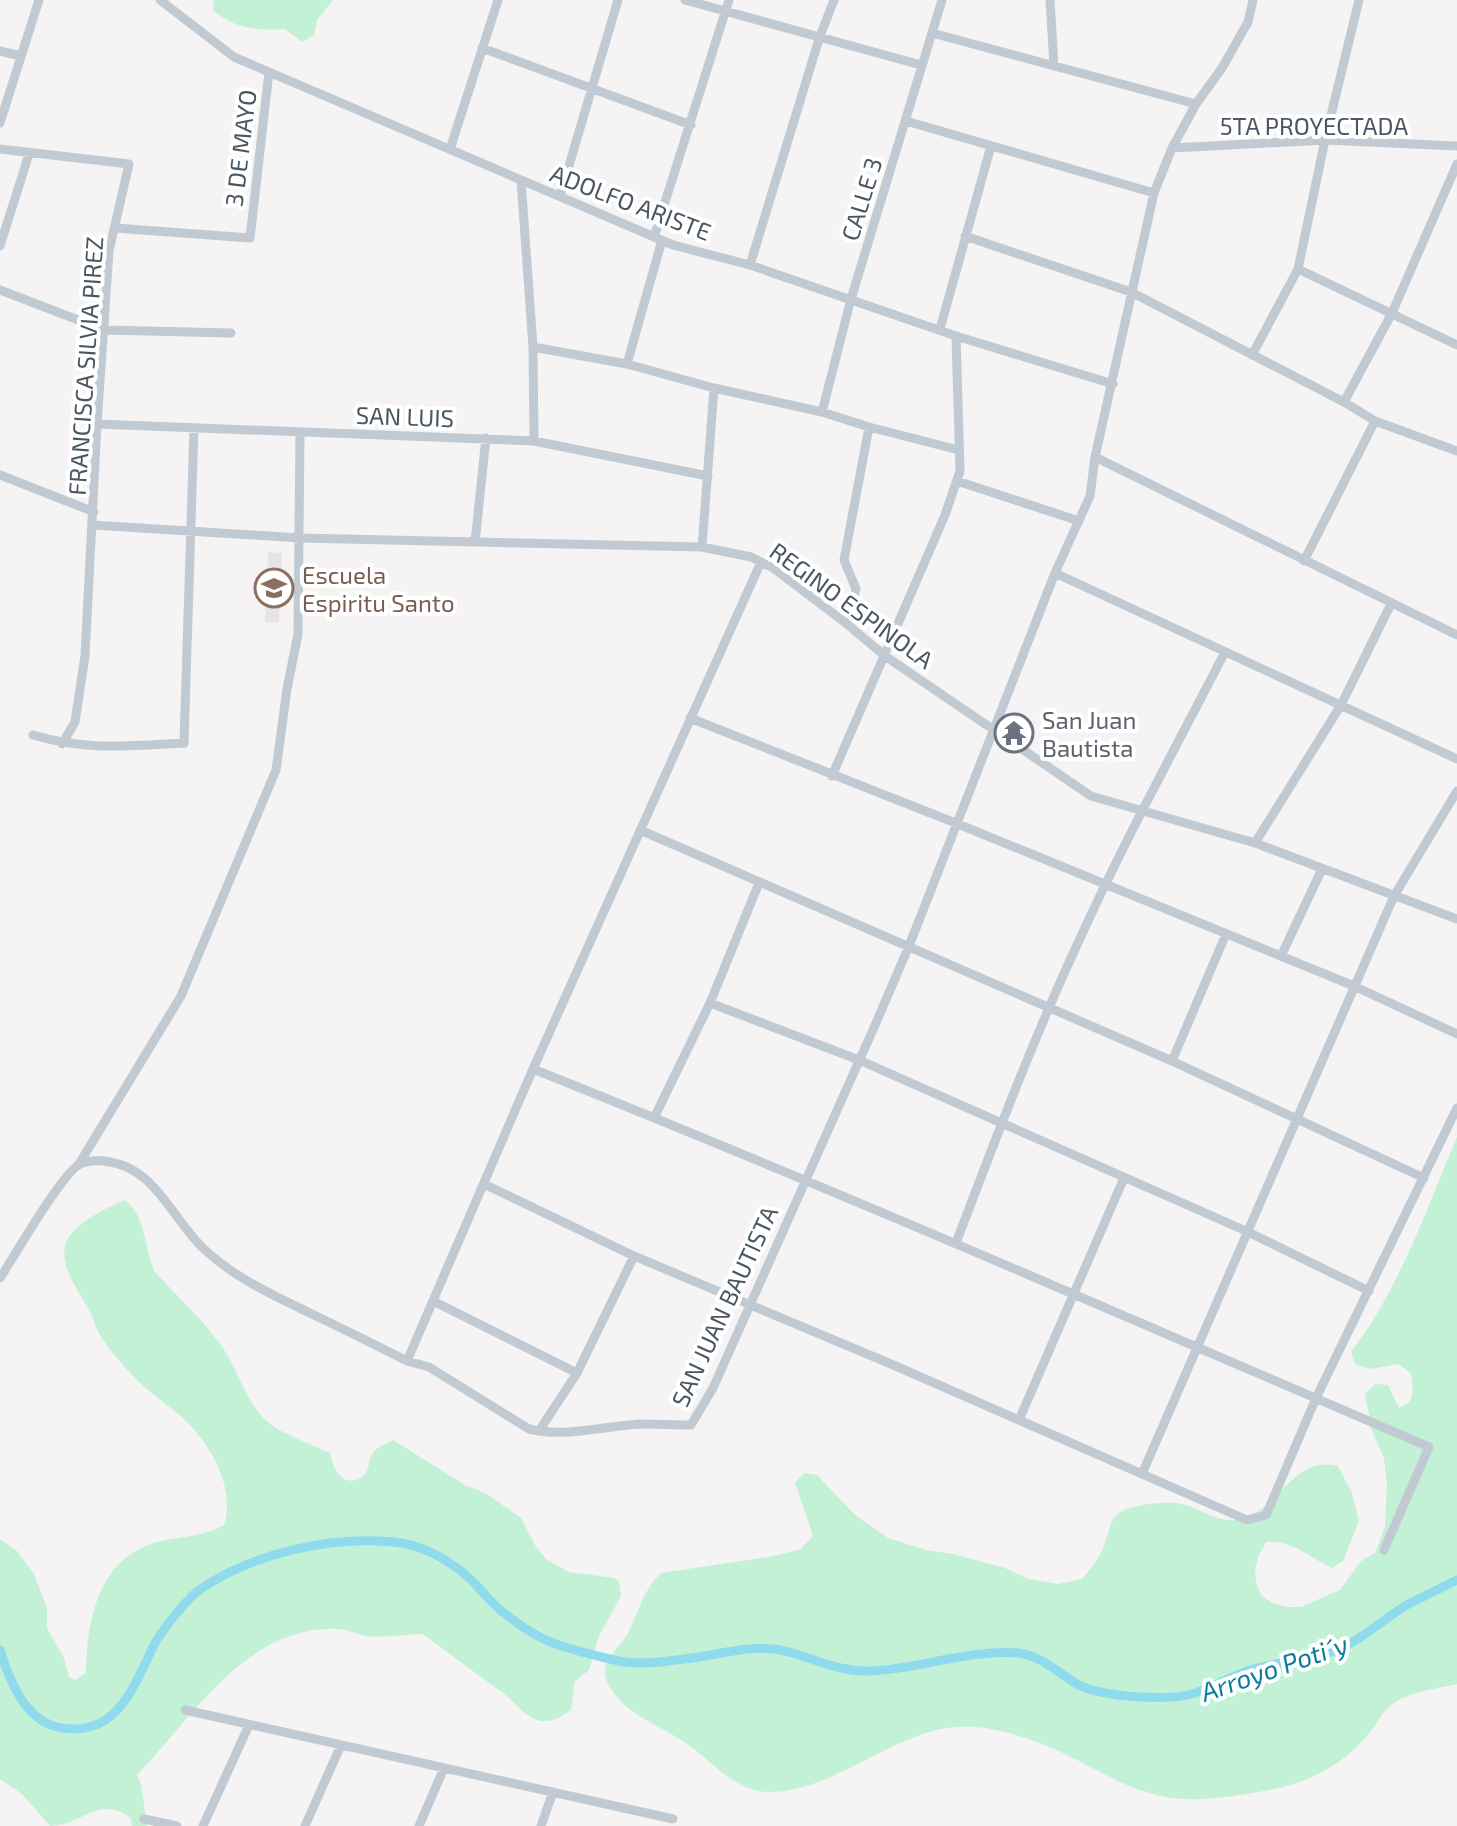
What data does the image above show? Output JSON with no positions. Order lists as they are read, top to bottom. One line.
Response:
{"streets":{"street":["5TA PROYECTADA","3 DE MAYO","CALLE 3","ADOLFO ARISTE","FRANCISCA SILVIA PIREZ","SAN LUIS","REGINO ESPINOLA","SAN JUAN BAUTISTA"]},"crossings":[["5TA PROYECTADA","SAN JUAN BAUTISTA"],["3 DE MAYO","ADOLFO ARISTE"],["3 DE MAYO","FRANCISCA SILVIA PIREZ"],["CALLE 3","ADOLFO ARISTE"],["ADOLFO ARISTE","SAN JUAN BAUTISTA"],["FRANCISCA SILVIA PIREZ","SAN LUIS"],["FRANCISCA SILVIA PIREZ","REGINO ESPINOLA"],["REGINO ESPINOLA","SAN JUAN BAUTISTA"]],"water":["Arroyo Poti´y"],"places":{"school or university":["Escuela Espiritu Santo"],"temple":["San Juan Bautista"]}}
